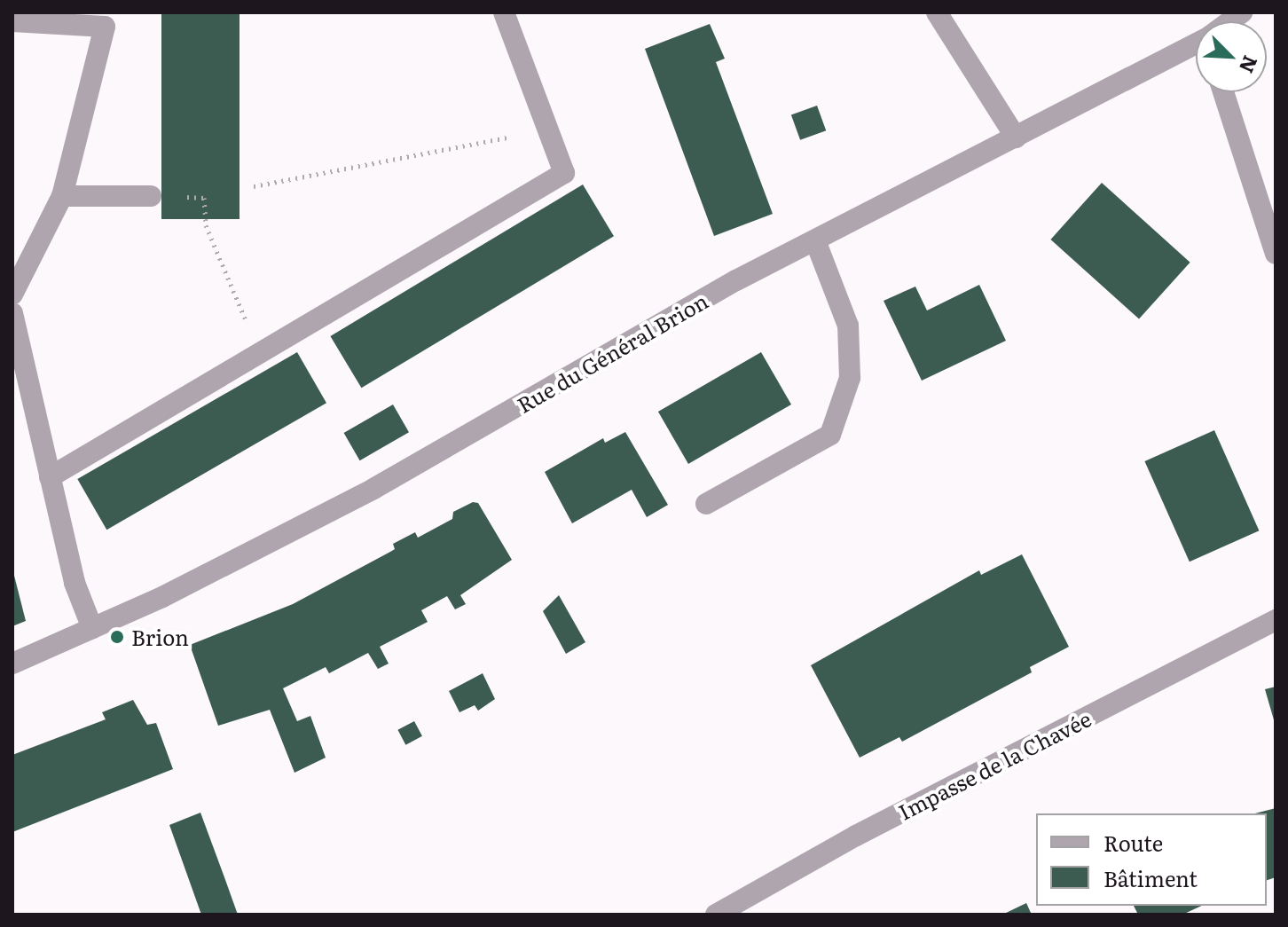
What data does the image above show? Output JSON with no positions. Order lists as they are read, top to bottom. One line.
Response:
{"streets":{"street":["Rue du Général Brion","Impasse de la Chavée"]},"places":["Brion"],"legend":["Route","Bâtiment"],"north":"bottom right"}
